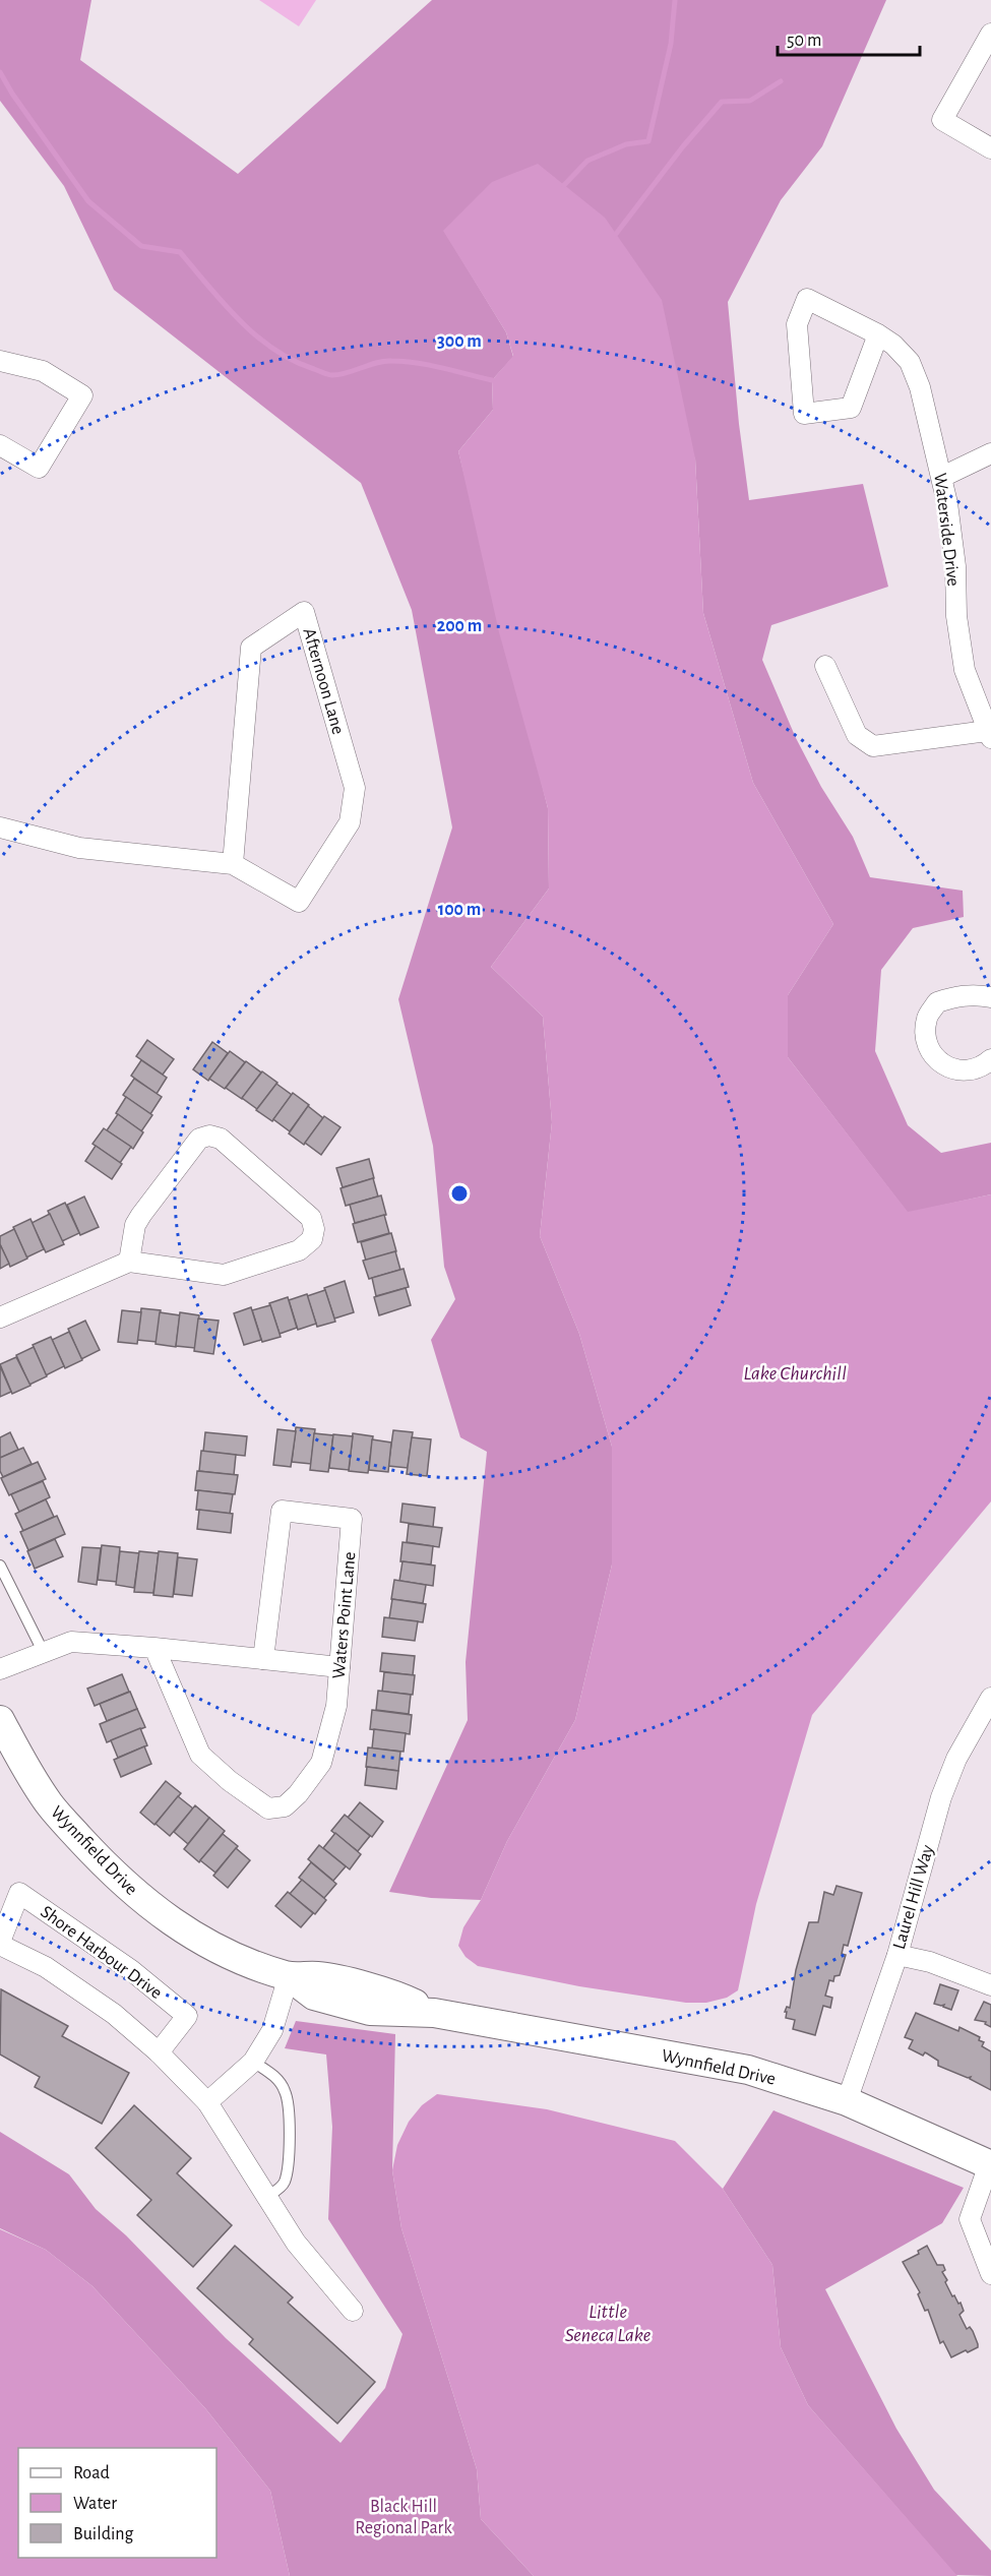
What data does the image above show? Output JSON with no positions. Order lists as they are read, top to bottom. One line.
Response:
{"streets":{"street":["Waterside Drive","Afternoon Lane","Waters Point Lane","Wynnfield Drive","Laurel Hill Way","Shore Harbour Drive"]},"crossings":[["Wynnfield Drive","Laurel Hill Way"]],"water":["Lake Churchill","Little Seneca Lake"],"parks":["Black Hill Regional Park"],"legend":["Road","Water","Building"],"scale_bar":"50 m","rings":["300 m","200 m","100 m"]}
